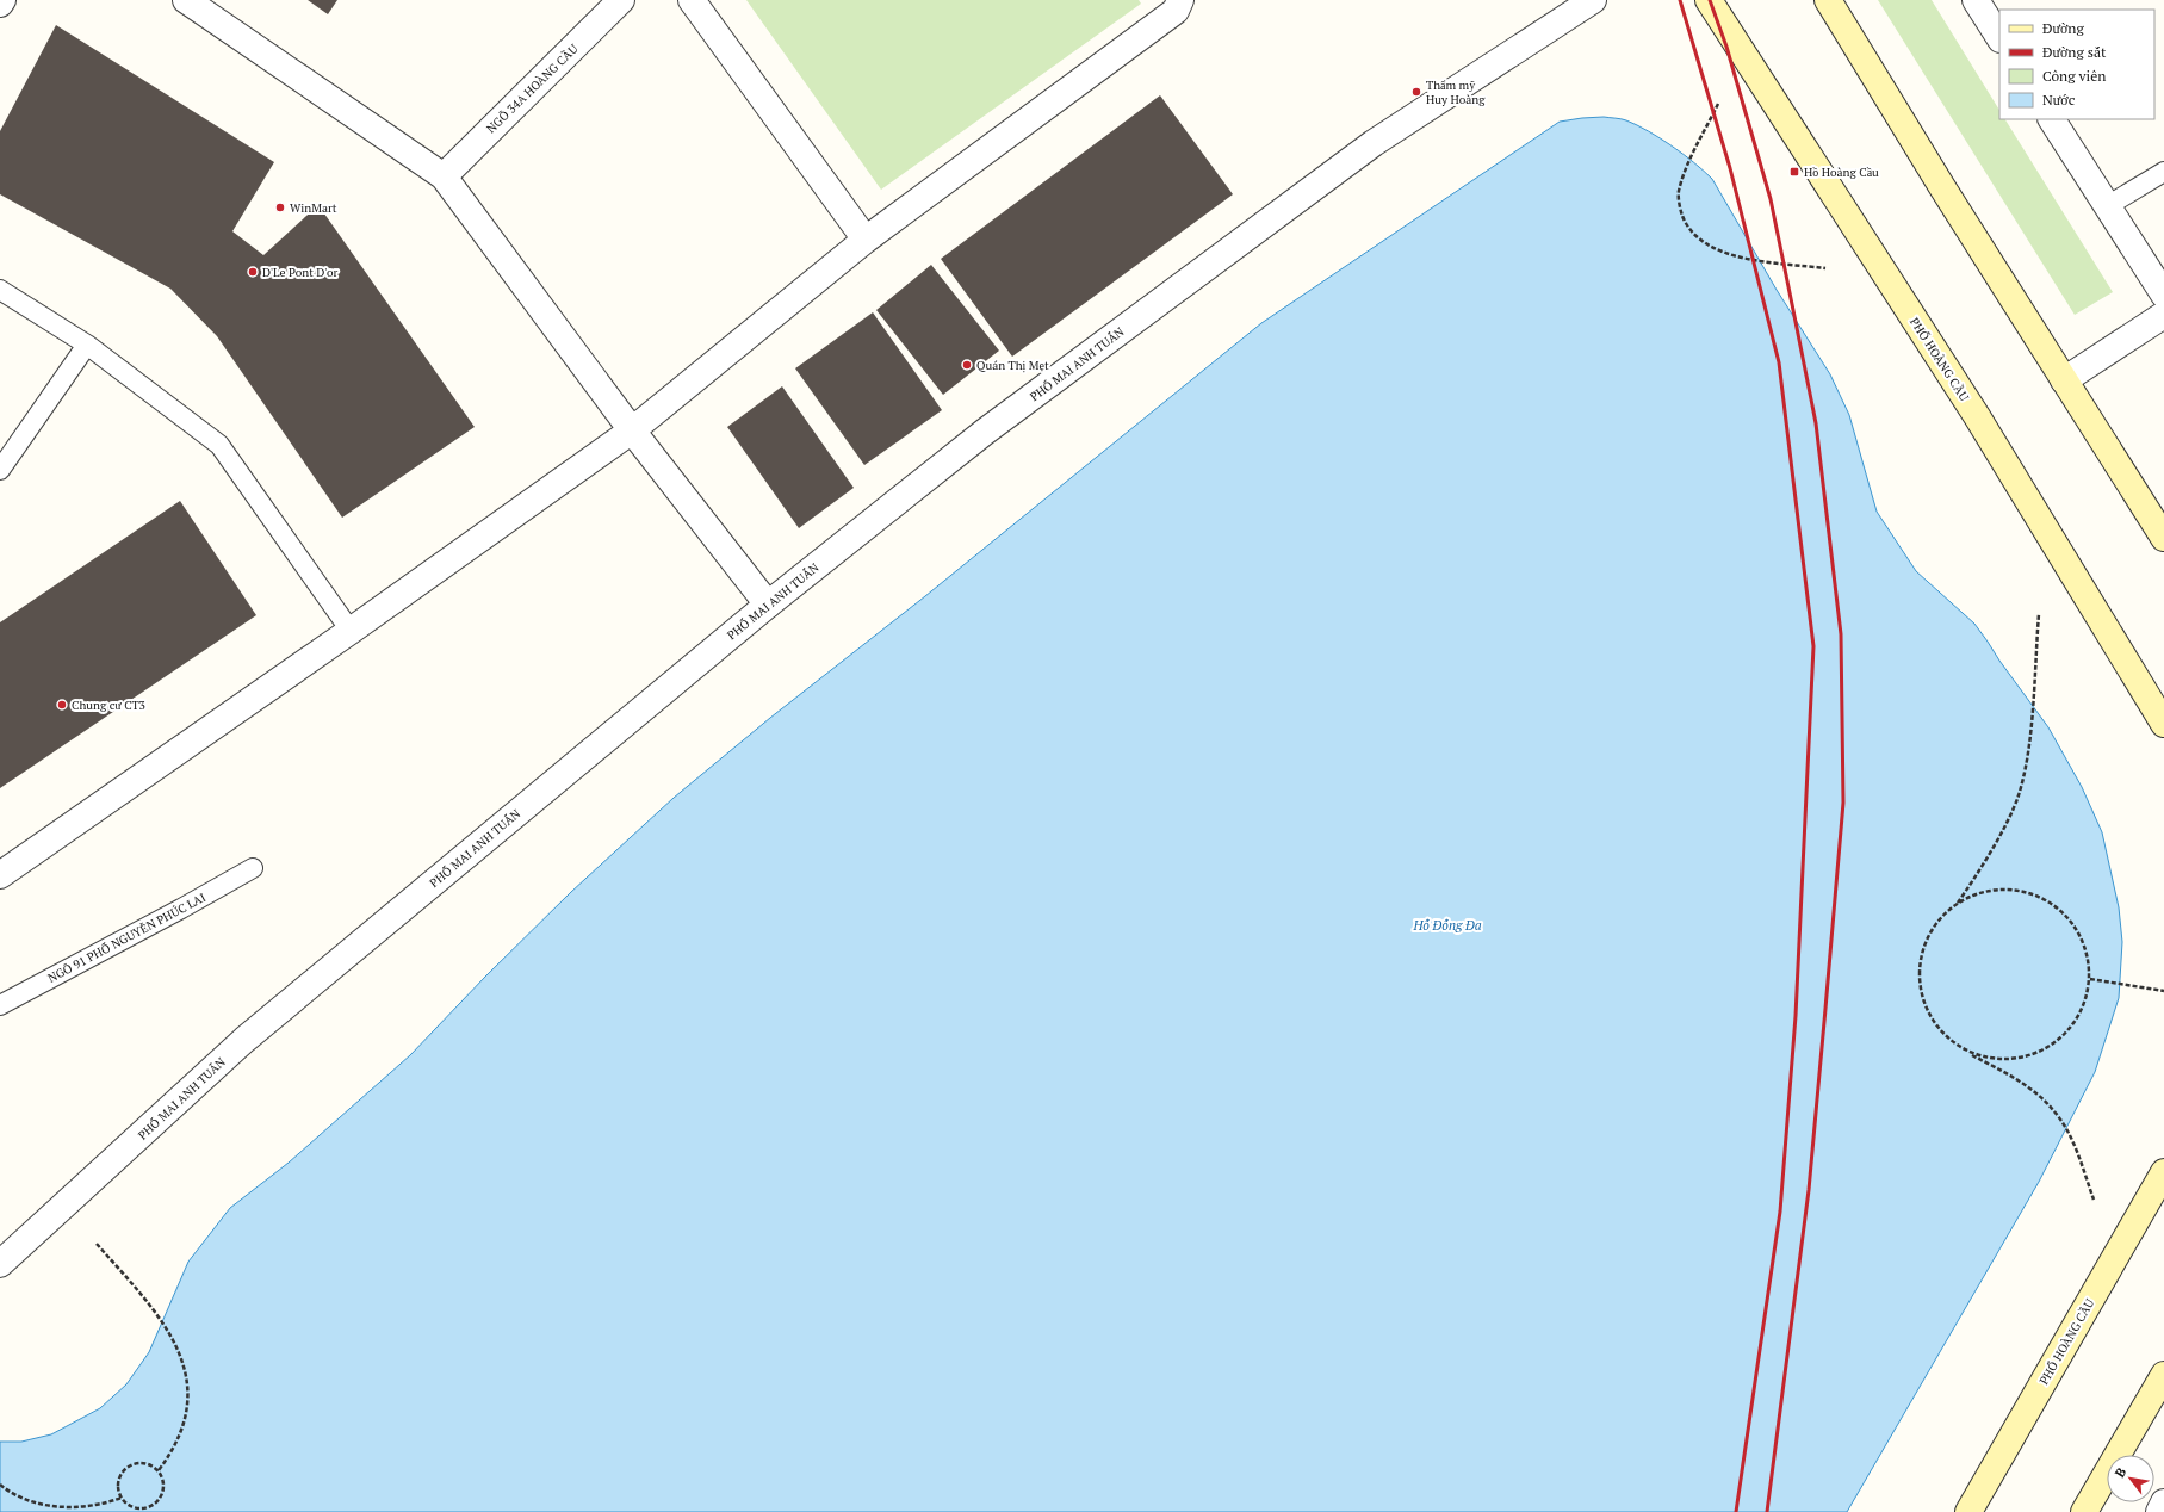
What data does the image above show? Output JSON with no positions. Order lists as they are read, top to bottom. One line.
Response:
{"streets":{"main road":["PHỐ HOÀNG CẦU"],"street":["NGÕ 34A HOÀNG CẦU","PHỐ MAI ANH TUẤN"],"lane":["NGÕ 91 PHỐ NGUYỄN PHÚC LAI"]},"water":["Hố Đống Đa"],"places":{"other":["Thẩm mỹ Huy Hoàng","WinMart","D'Le Pont D'or","Quán Thị Mẹt","Chung cư CT3"],"transit":["Hồ Hoàng Cầu"]},"legend":["Đường","Đường sắt","Công viên","Nước"],"north":"top left"}
